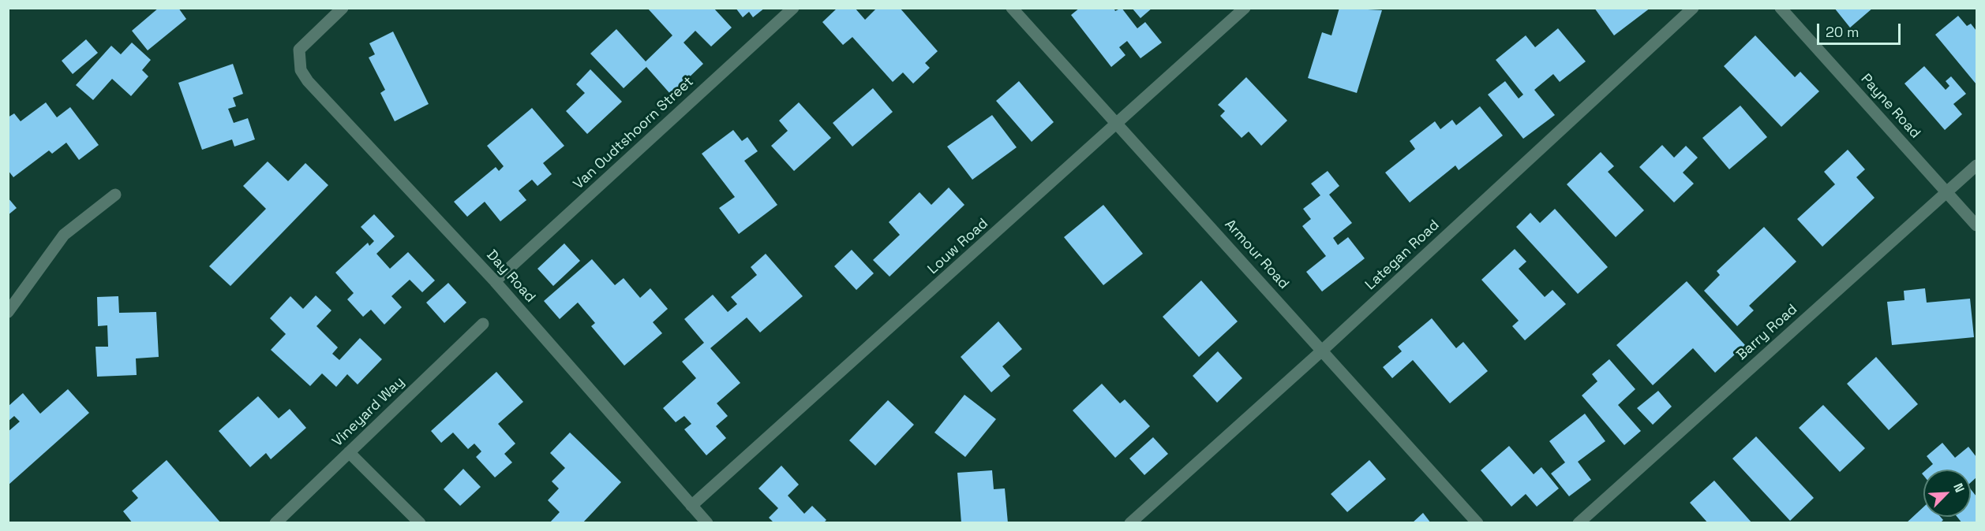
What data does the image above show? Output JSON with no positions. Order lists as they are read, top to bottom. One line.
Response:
{"streets":{"street":["Payne Road","Van Oudtshoorn Street","Louw Road","Armour Road","Lategan Road","Day Road","Barry Road","Vineyard Way"]},"crossings":[["Payne Road","Barry Road"],["Van Oudtshoorn Street","Day Road"],["Louw Road","Armour Road"],["Louw Road","Day Road"],["Armour Road","Lategan Road"]],"scale_bar":"20 m","north":"top right"}
